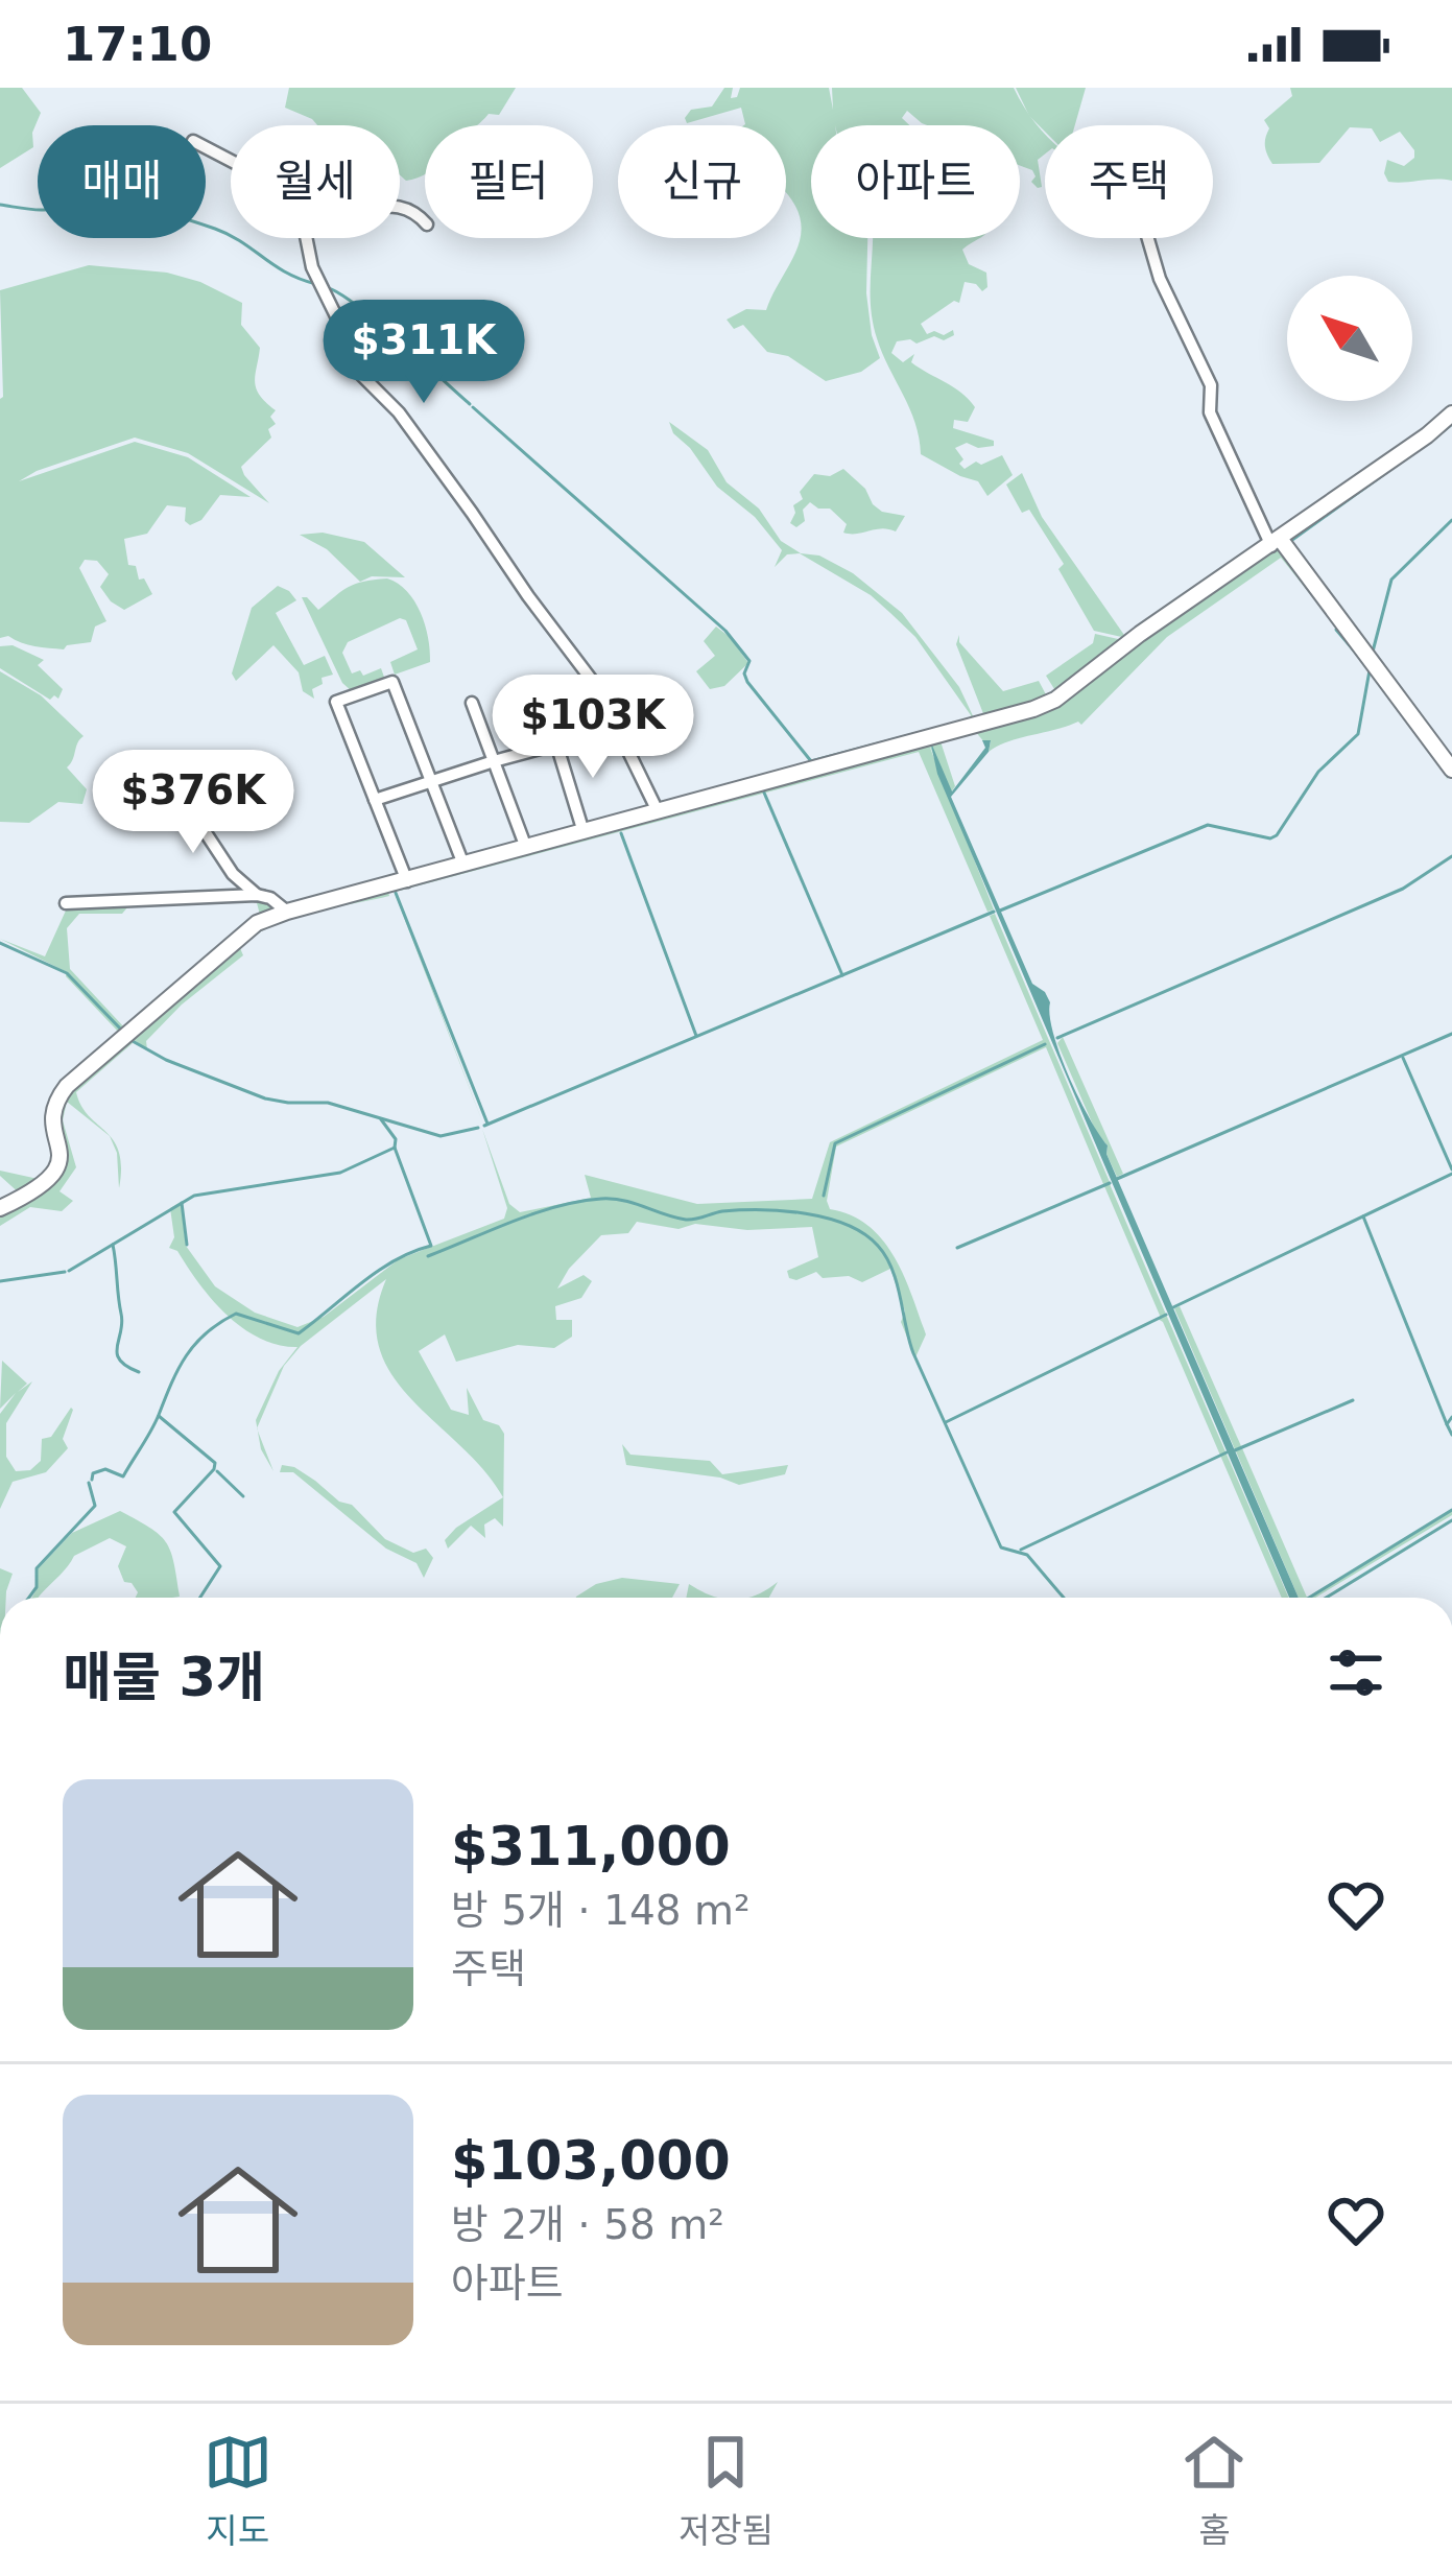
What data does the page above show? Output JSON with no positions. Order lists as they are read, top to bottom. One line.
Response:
{"north":"top left","page":{"status":"17:10","chip":["매매","월세","필터","신규","아파트","주택"],"price":["$311K","$103K","$376K"],"heading":"매물 3개","list":[{"name":"$311,000","note":"방 5개 · 148 m² · 주택"},{"name":"$103,000","note":"방 2개 · 58 m² · 아파트"}],"tabs":["지도","저장됨","홈"]}}
